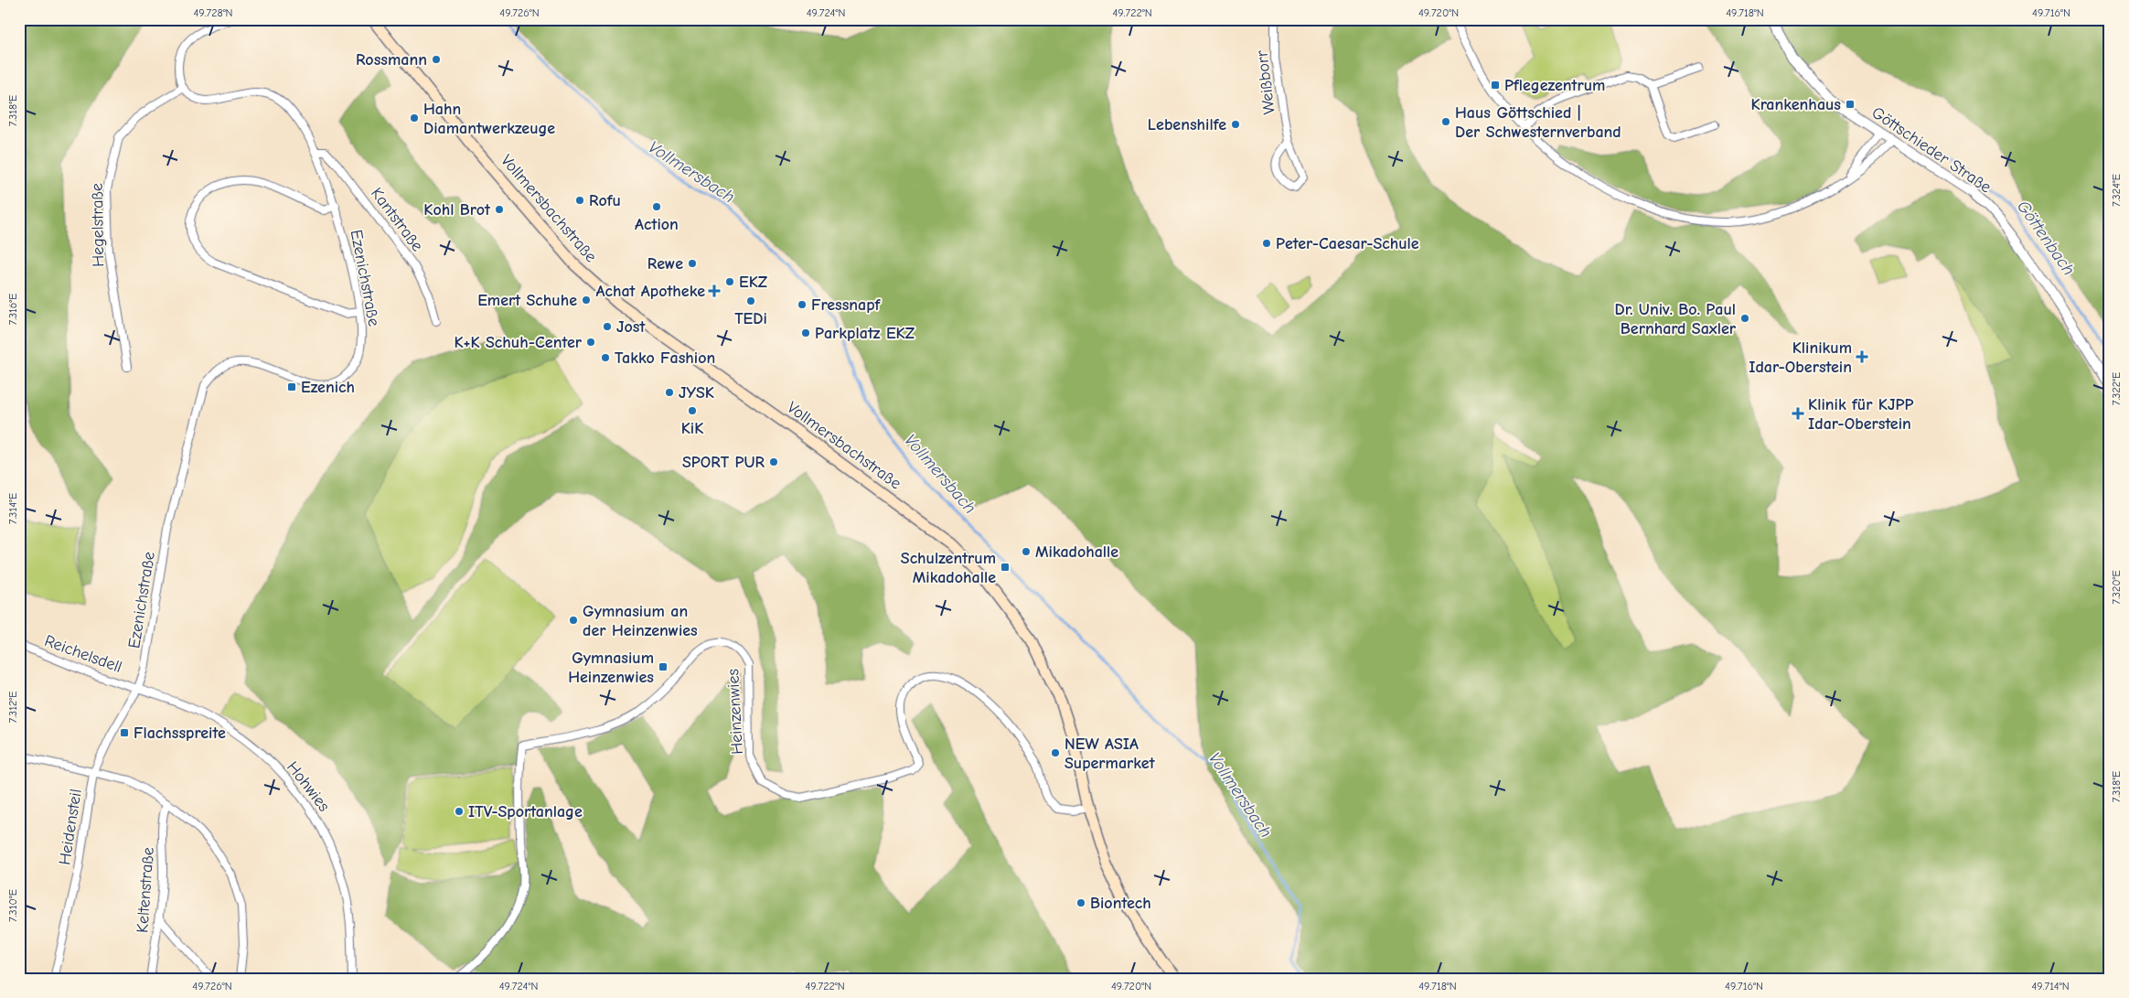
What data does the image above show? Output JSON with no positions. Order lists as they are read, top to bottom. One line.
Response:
{"streets":{"main road":["Vollmersbachstraße"],"street":["Weißborr","Göttschieder Straße","Kantstraße","Hegelstraße","Ezenichstraße","Reichelsdell","Heinzenwies","Hohwies","Heidensteil","Keltenstraße"]},"crossings":[["Vollmersbachstraße","Heinzenwies"],["Kantstraße","Ezenichstraße"],["Hegelstraße","Ezenichstraße"],["Ezenichstraße","Reichelsdell"],["Ezenichstraße","Hohwies"],["Ezenichstraße","Heidensteil"],["Reichelsdell","Hohwies"],["Reichelsdell","Heidensteil"],["Hohwies","Heidensteil"]],"water":["Vollmersbach","Göttenbach"],"places":{"other":["Rossmann","Hahn Diamantwerkzeuge","Haus Göttschied | Der Schwesternverband","Lebenshilfe","Rofu","Action","Kohl Brot","Peter-Caesar-Schule","Rewe","EKZ","Emert Schuhe","TEDi","Fressnapf","Dr. Univ. Bo. Paul Bernhard Saxler","Jost","Parkplatz EKZ","K+K Schuh-Center","Takko Fashion","JYSK","KiK","SPORT PUR","Mikadohalle","Gymnasium an der Heinzenwies","NEW ASIA Supermarket","ITV-Sportanlage","Biontech"],"transit":["Pflegezentrum","Krankenhaus","Ezenich","Schulzentrum Mikadohalle","Gymnasium Heinzenwies","Flachsspreite"],"health":["Achat Apotheke","Klinikum Idar-Oberstein","Klinik für KJPP Idar-Oberstein"]},"coordinates":["49.728°N","49.726°N","49.724°N","49.722°N","49.720°N","49.718°N","49.716°N","7.318°E","7.324°E","7.316°E","7.322°E","7.314°E","7.320°E","7.312°E","7.310°E","49.714°N"]}
